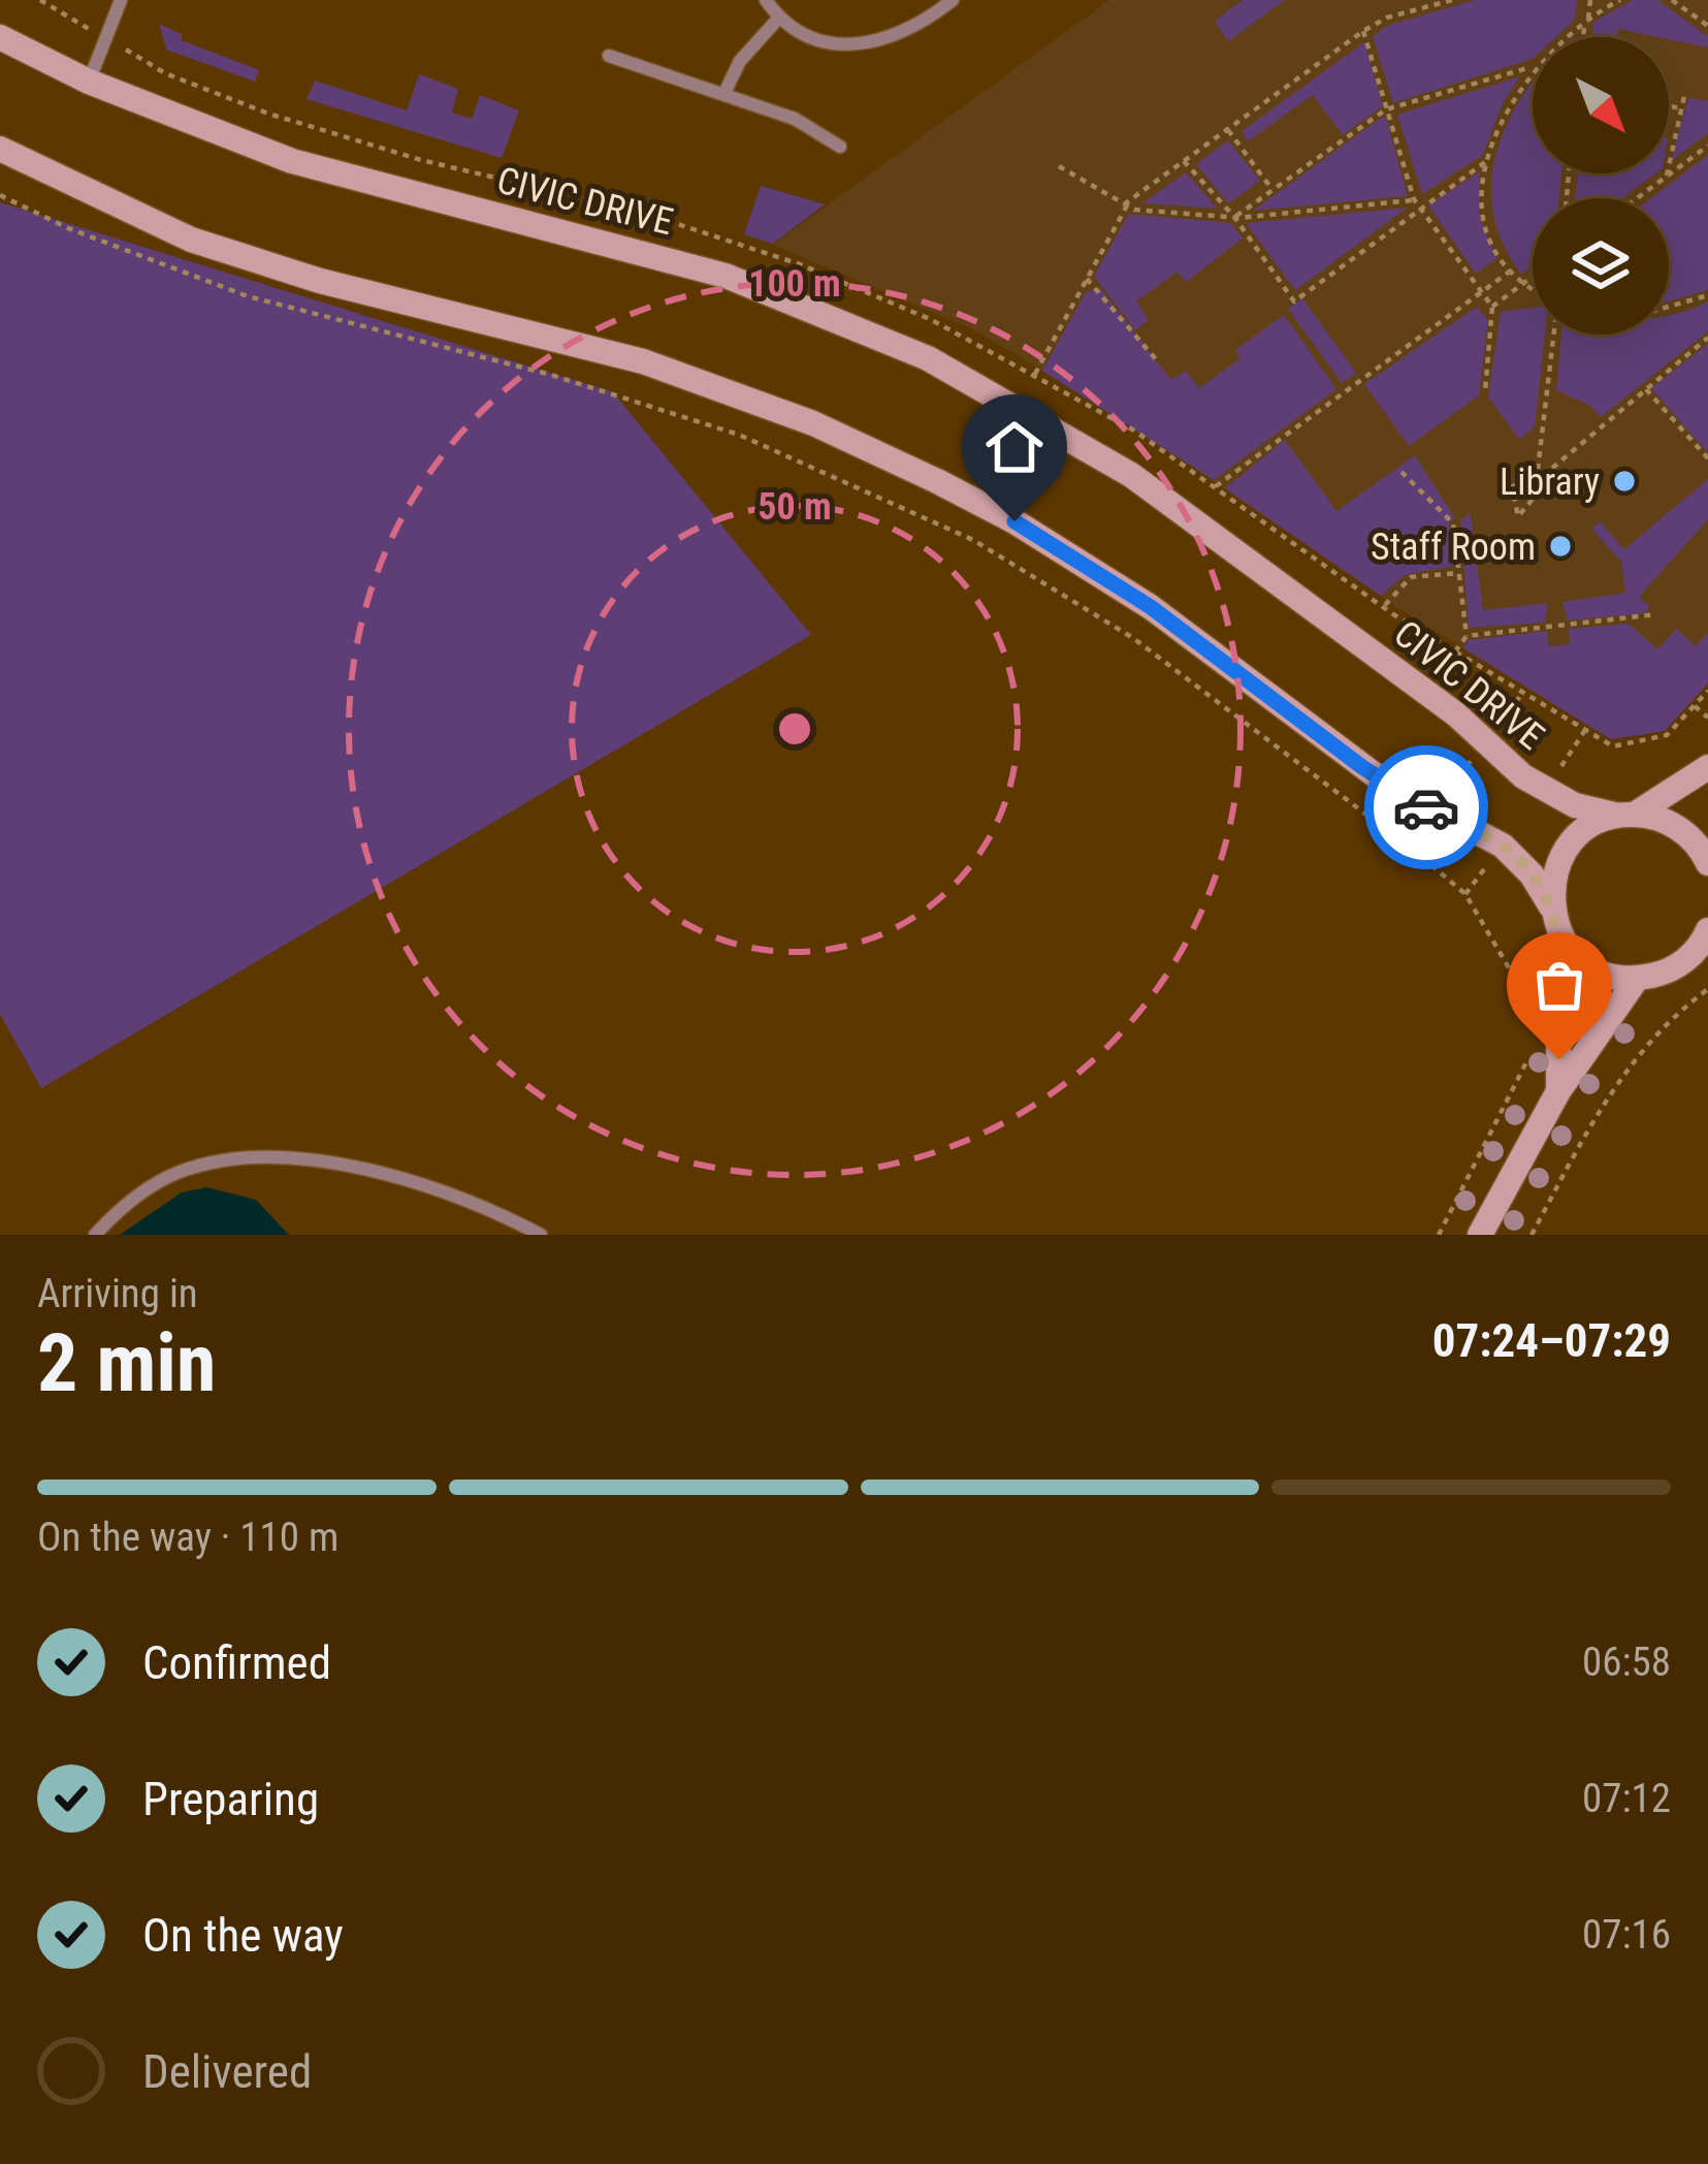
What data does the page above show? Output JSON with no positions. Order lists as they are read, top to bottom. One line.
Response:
{"streets":{"main road":["CIVIC DRIVE"]},"places":["Library","Staff Room"],"north":"bottom right","page":{"heading":["2 min","Arriving in","07:24–07:29"],"bar":"On the way · 110 m","list":[["Confirmed","06:58"],["Preparing","07:12"],["On the way","07:16"],"Delivered"]},"rings":["100 m","50 m"]}
